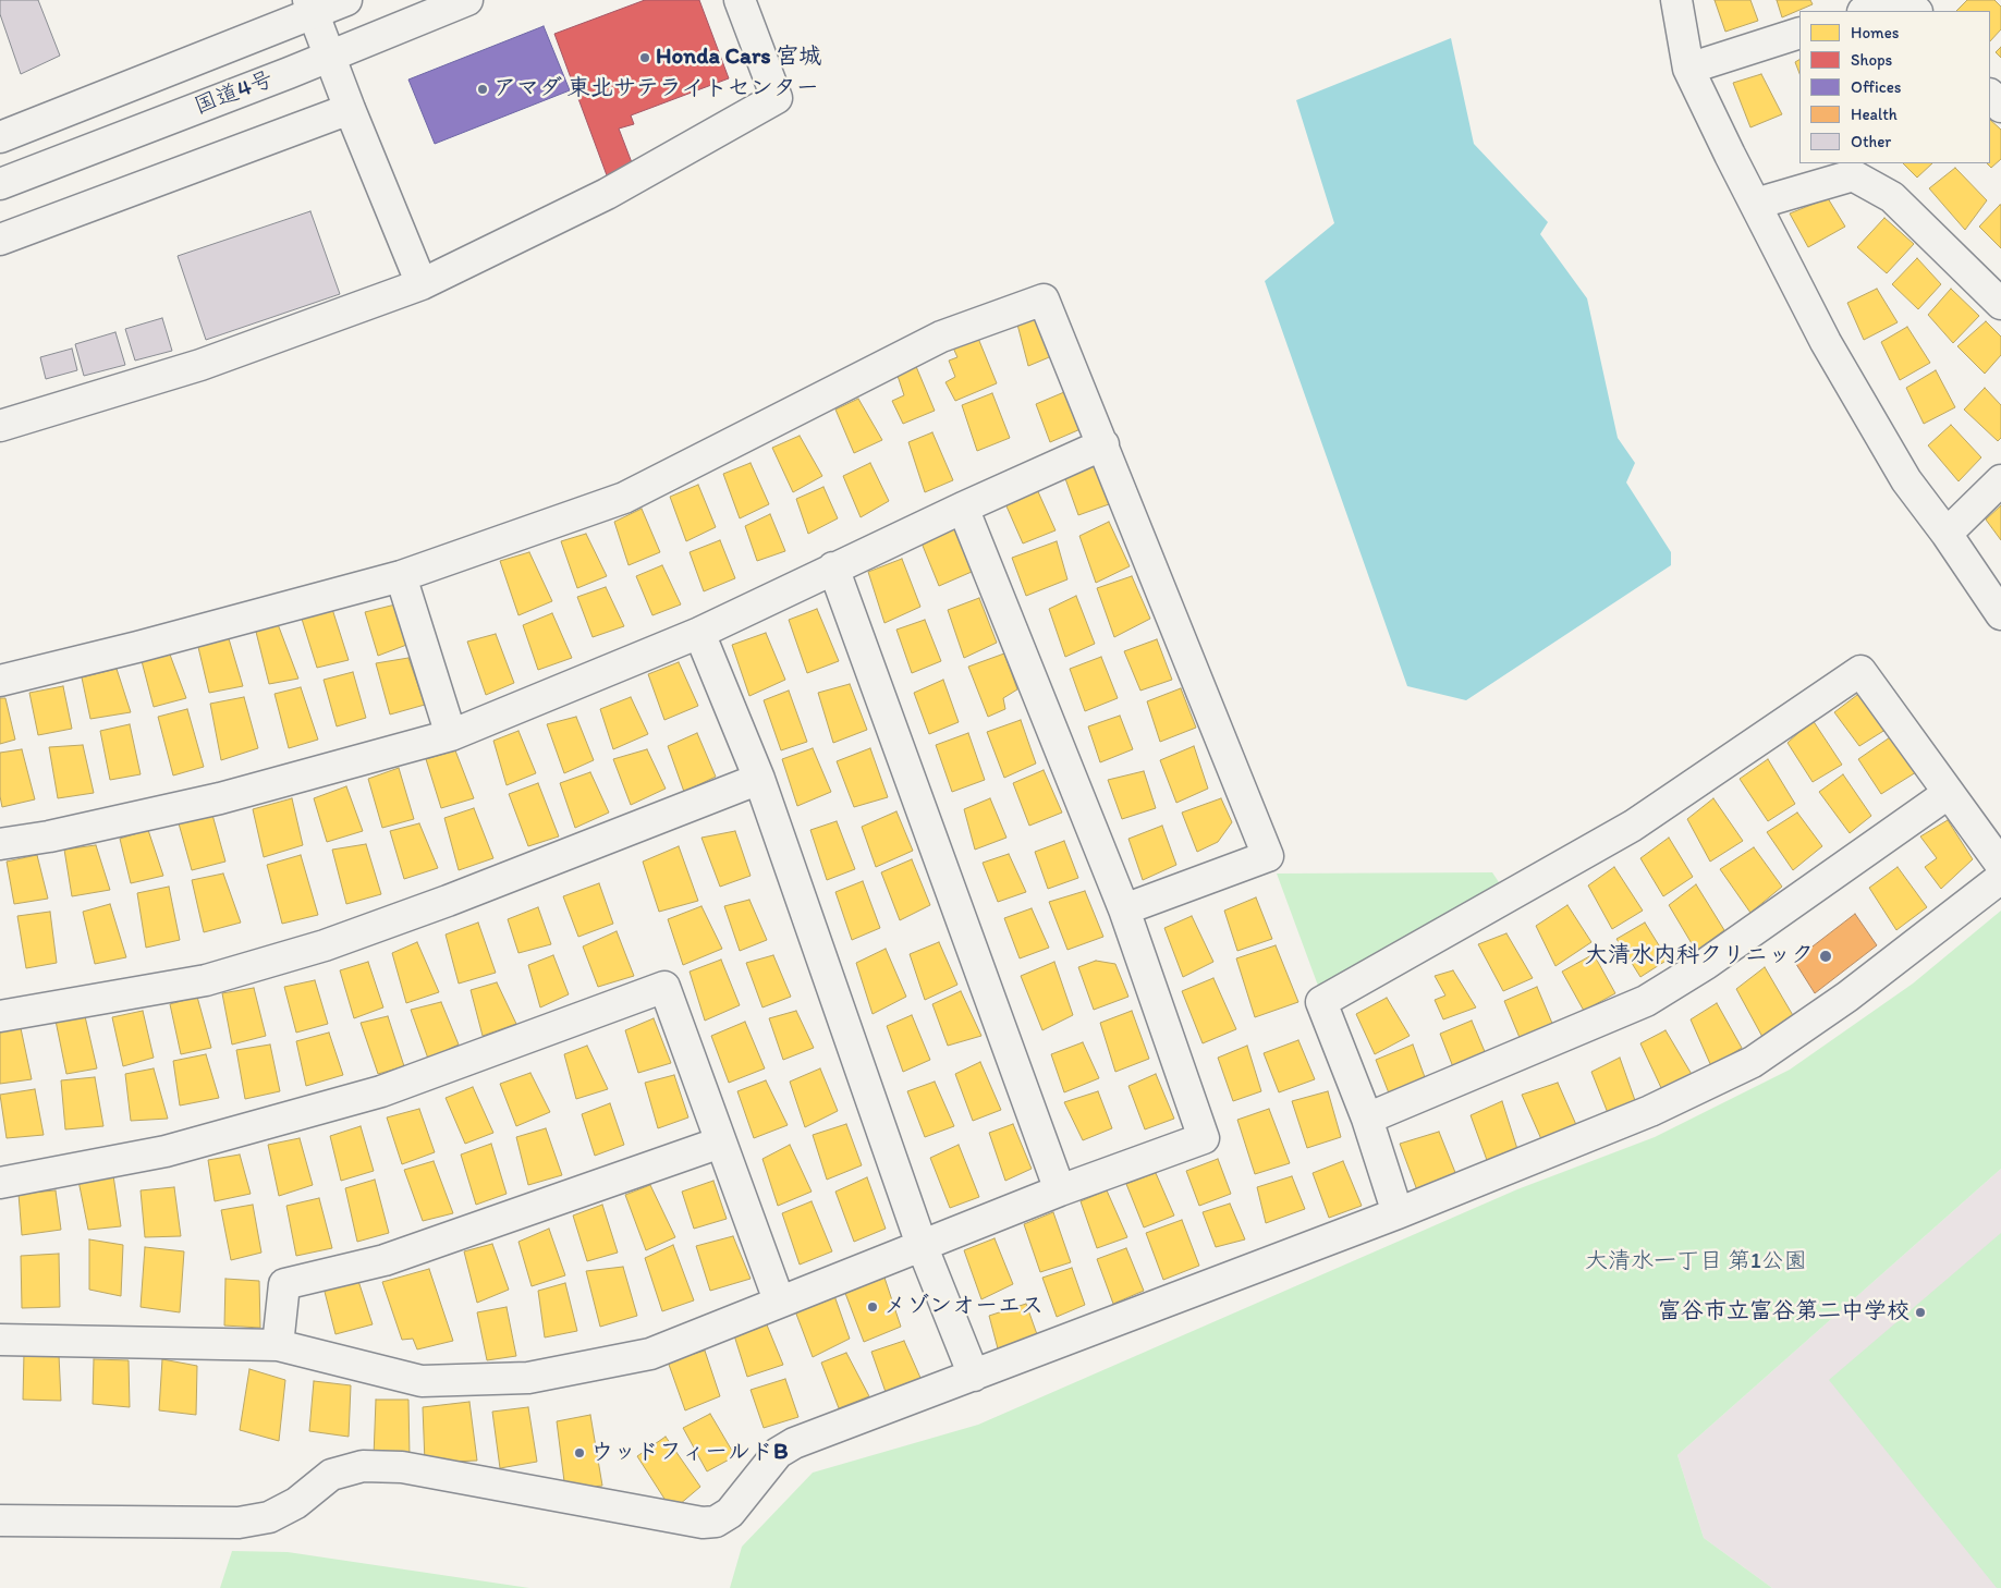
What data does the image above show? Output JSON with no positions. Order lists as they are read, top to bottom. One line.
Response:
{"streets":{"main road":["国道4号"]},"parks":["大清水一丁目 第1公園"],"places":["Honda Cars 宮城","アマダ 東北サテライトセンター","大清水内科クリニック","メゾンオーエス","富谷市立富谷第二中学校","ウッドフィールドB"],"legend":["Homes","Shops","Offices","Health","Other"]}
